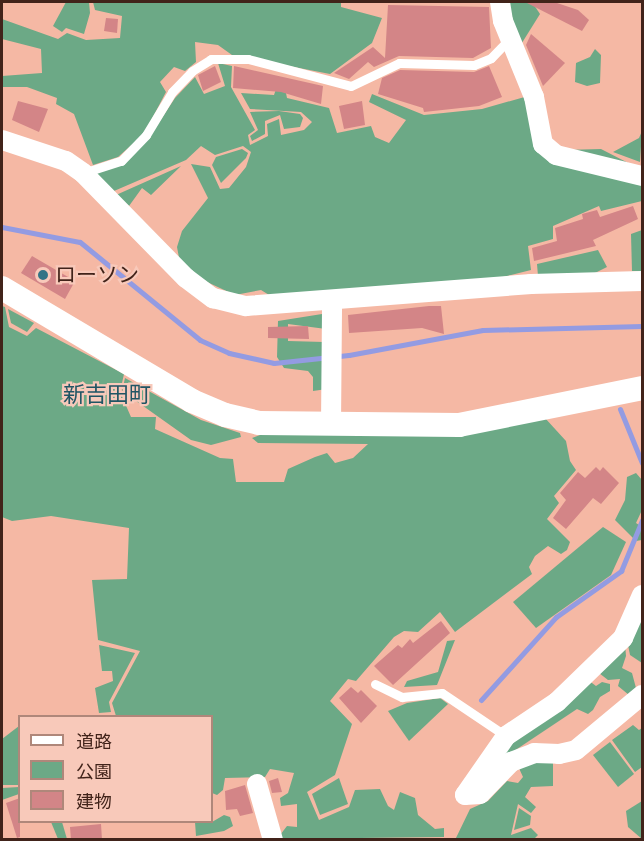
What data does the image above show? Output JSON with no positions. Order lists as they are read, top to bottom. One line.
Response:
{"districts":["新吉田町"],"places":["ローソン"],"legend":["道路","公園","建物"]}
